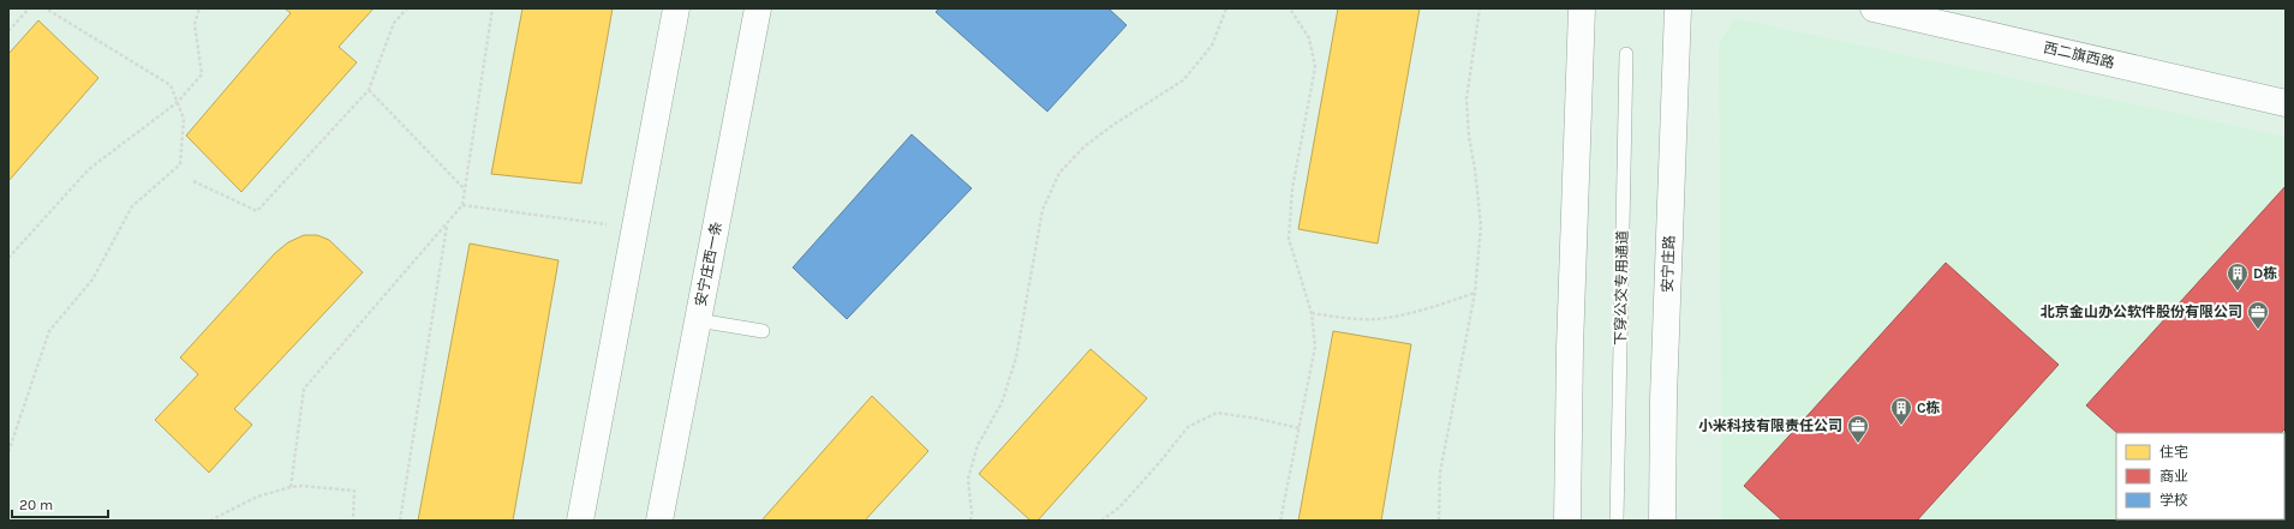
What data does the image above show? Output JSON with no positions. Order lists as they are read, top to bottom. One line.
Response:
{"streets":{"street":["西二旗西路","安宁庄西一条","安宁庄路"],"lane":["下穿公交专用通道"]},"places":{"building":["D栋","C栋"],"office":["北京金山办公软件股份有限公司","小米科技有限责任公司"]},"legend":["住宅","商业","学校"],"scale_bar":"20 m"}
